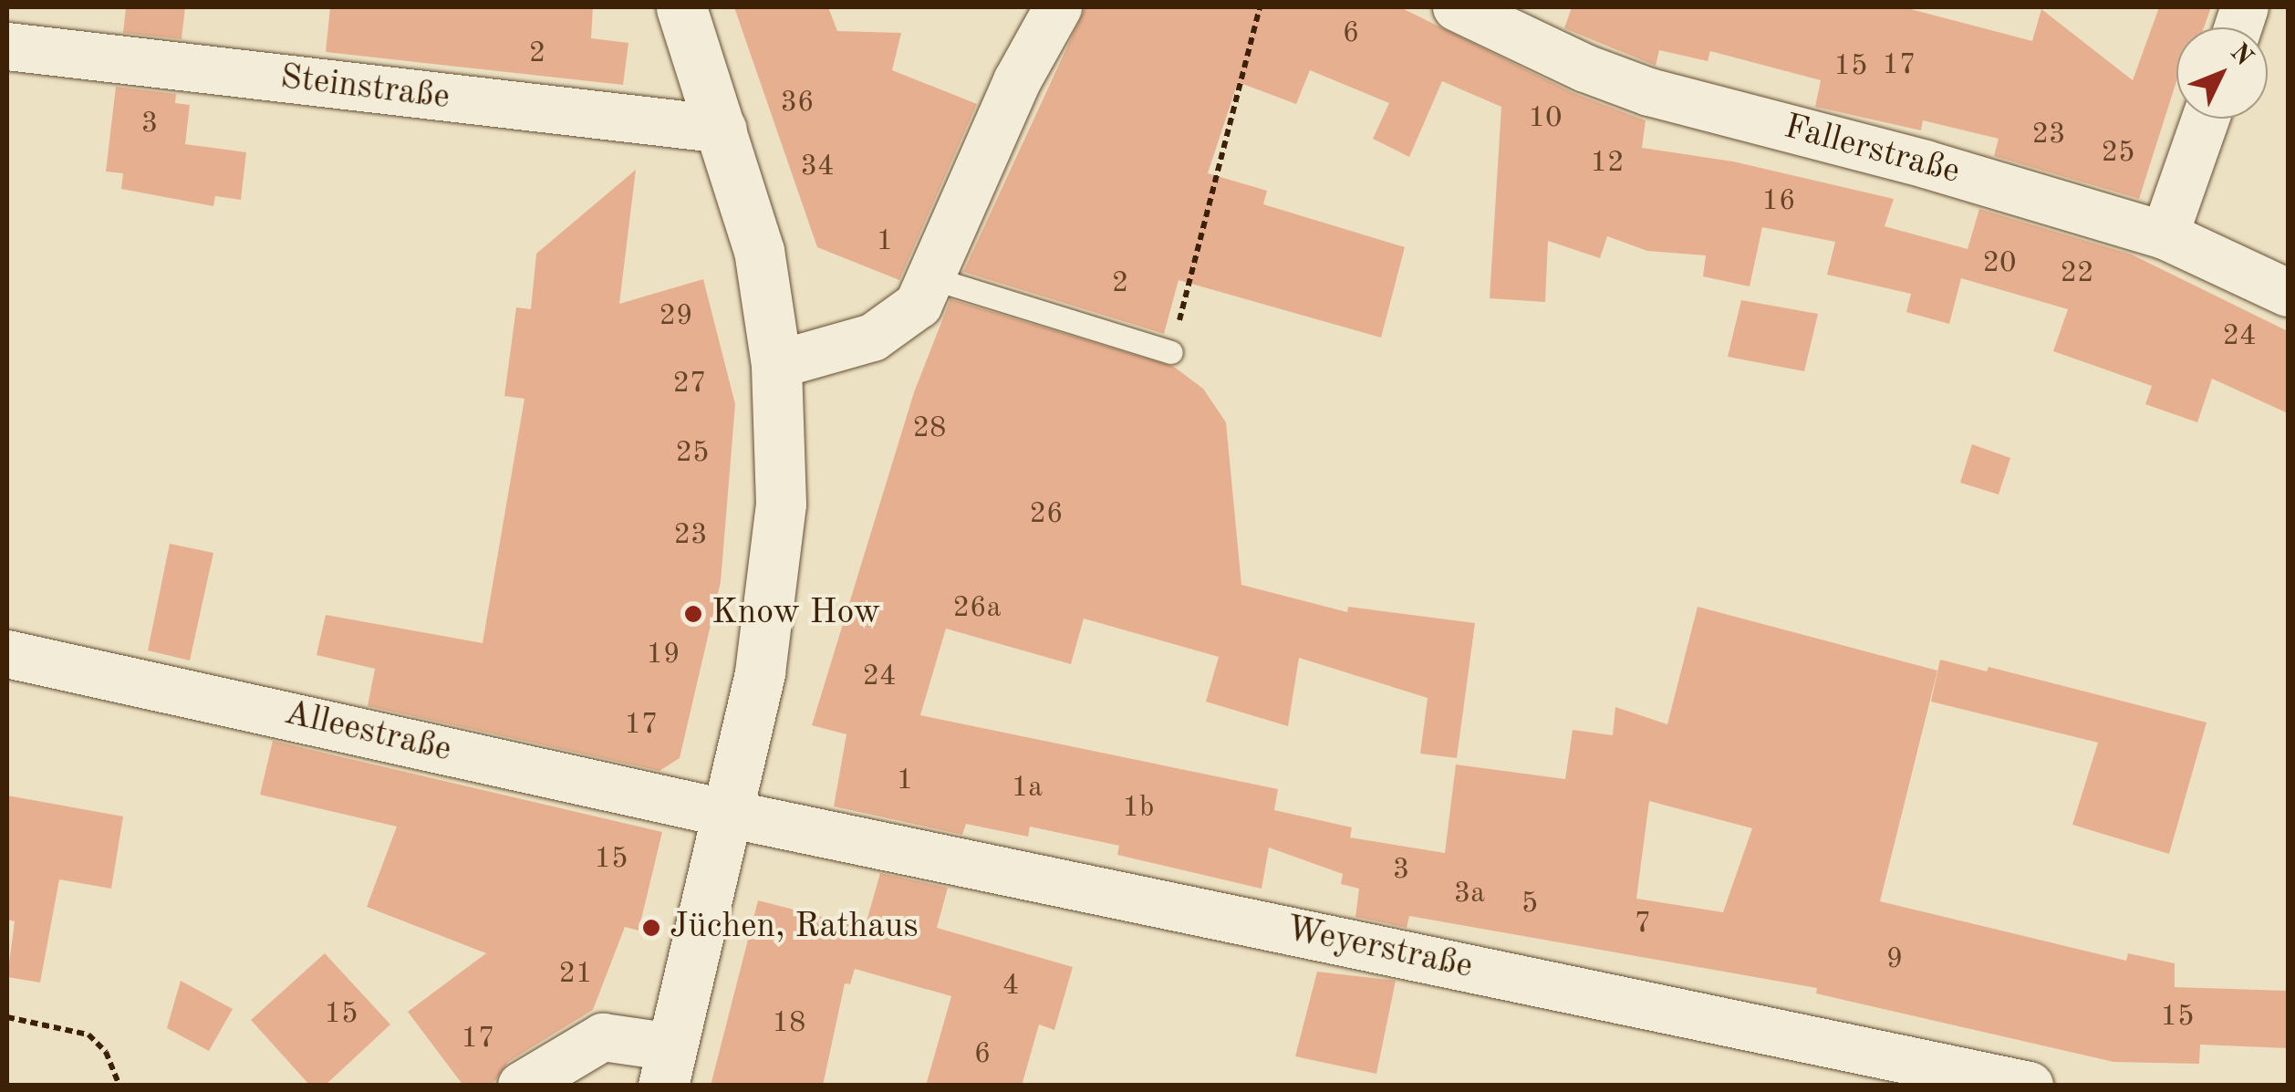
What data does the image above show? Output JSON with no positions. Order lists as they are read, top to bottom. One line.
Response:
{"streets":{"street":["Steinstraße","Fallerstraße","Alleestraße","Weyerstraße"]},"crossings":[["Alleestraße","Weyerstraße"]],"places":["Know How","Jüchen, Rathaus"],"house_numbers":["6","2","17","15","36","10","3","23","25","12","34","16","1","20","22","2","29","24","27","28","25","26","23","26a","19","24","17","1","1a","1b","15","3","3a","5","7","9","21","4","15","15","18","17","6"],"north":"top right"}
